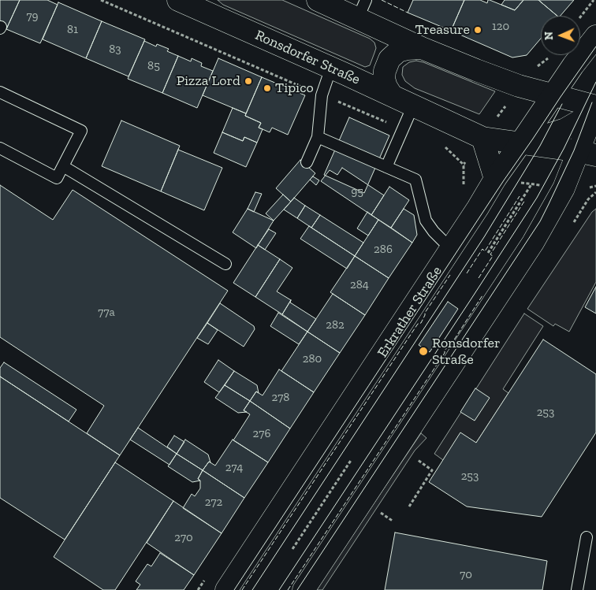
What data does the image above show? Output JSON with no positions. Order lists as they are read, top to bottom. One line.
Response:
{"streets":{"main road":["Ronsdorfer Straße","Erkrather Straße"]},"crossings":[["Ronsdorfer Straße","Erkrather Straße"]],"places":["Treasure","Pizza Lord","Tipico","Ronsdorfer Straße"],"house_numbers":["79","120","81","83","85","95","286","284","77a","282","280","278","253","276","274","253","272","270","70"],"north":"left"}
